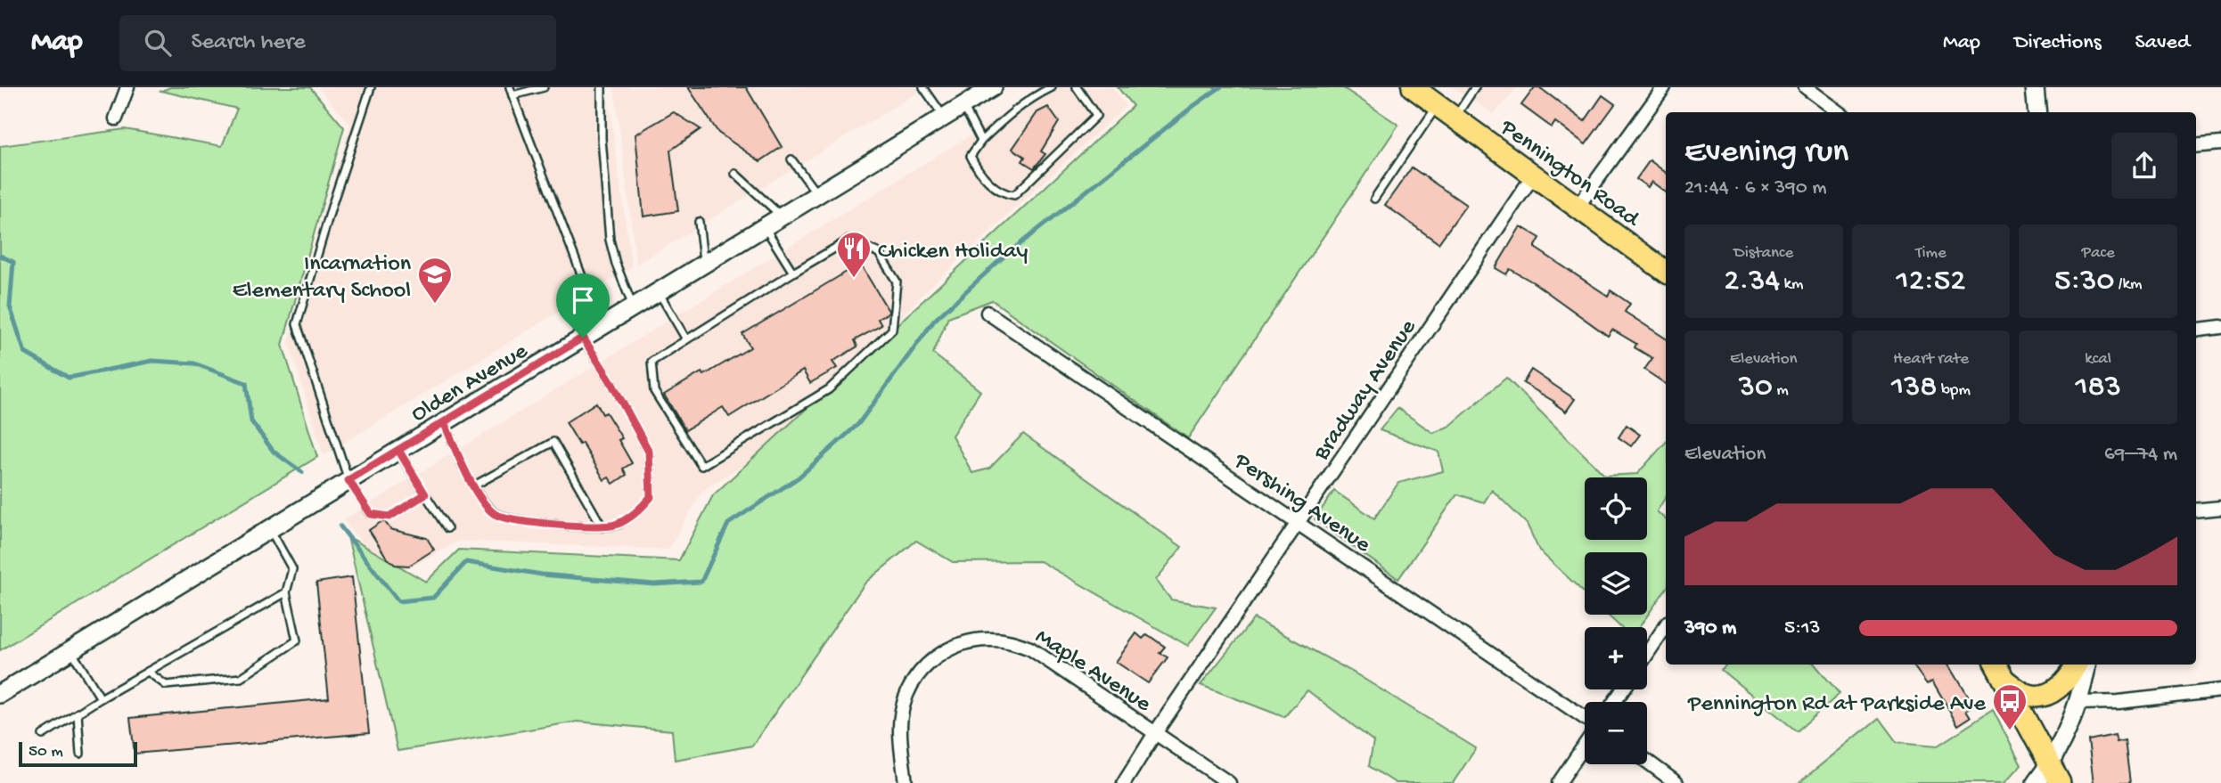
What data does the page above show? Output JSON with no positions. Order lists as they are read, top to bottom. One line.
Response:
{"streets":{"main road":["Pennington Road","Olden Avenue"],"street":["Bradway Avenue","Pershing Avenue","Maple Avenue"]},"crossings":[["Pennington Road","Bradway Avenue"],["Bradway Avenue","Pershing Avenue"],["Bradway Avenue","Maple Avenue"]],"places":{"restaurant":["Chicken Holiday"],"school or university":["Incarnation Elementary School"],"bus stop":["Pennington Rd at Parkside Ave"]},"scale_bar":"50 m","page":{"header":"Map","search":"Search here","nav":["Map","Directions","Saved"],"heading":["Evening run","21:44 · 6 × 390 m"],"stats":[["Distance","2.34 km"],["Time","12:52"],["Pace","5:30 /km"],["Elevation","30 m"],["Heart rate","138 bpm"],["kcal","183"]],"chart":["Elevation","69–74 m"],"map_buttons":["+","−"],"list":[{"name":"390 m","note":"5:13"}],"scale":"50 m"}}
